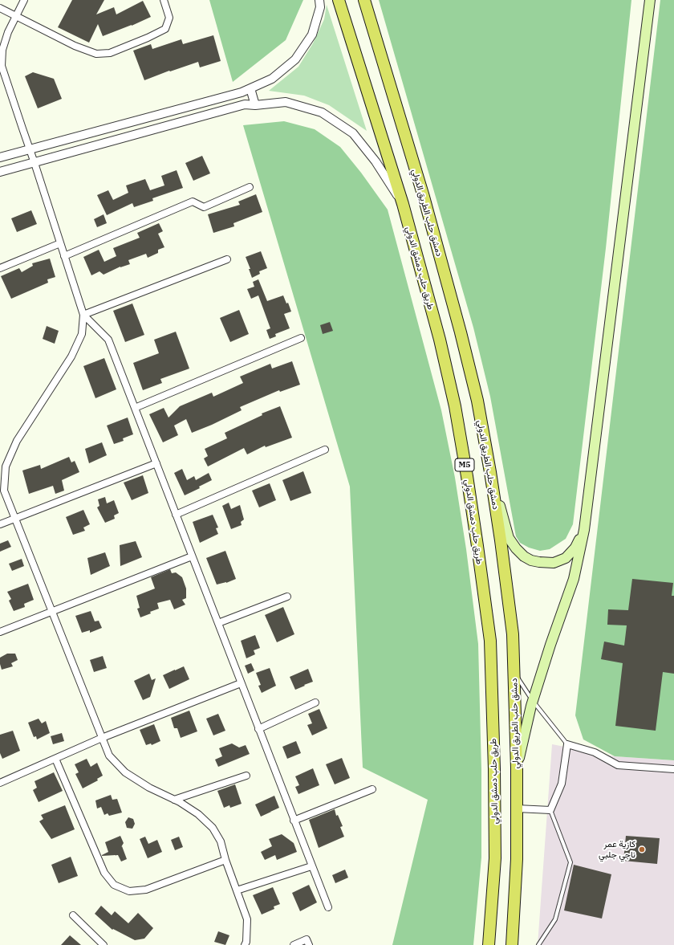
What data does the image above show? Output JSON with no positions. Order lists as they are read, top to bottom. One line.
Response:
{"streets":{"highway":["دمشق حلب الطريق الدولي","طريق حلب دمشق الدولي","M5"]},"places":["كازية عمر ناجي جلبي"]}
